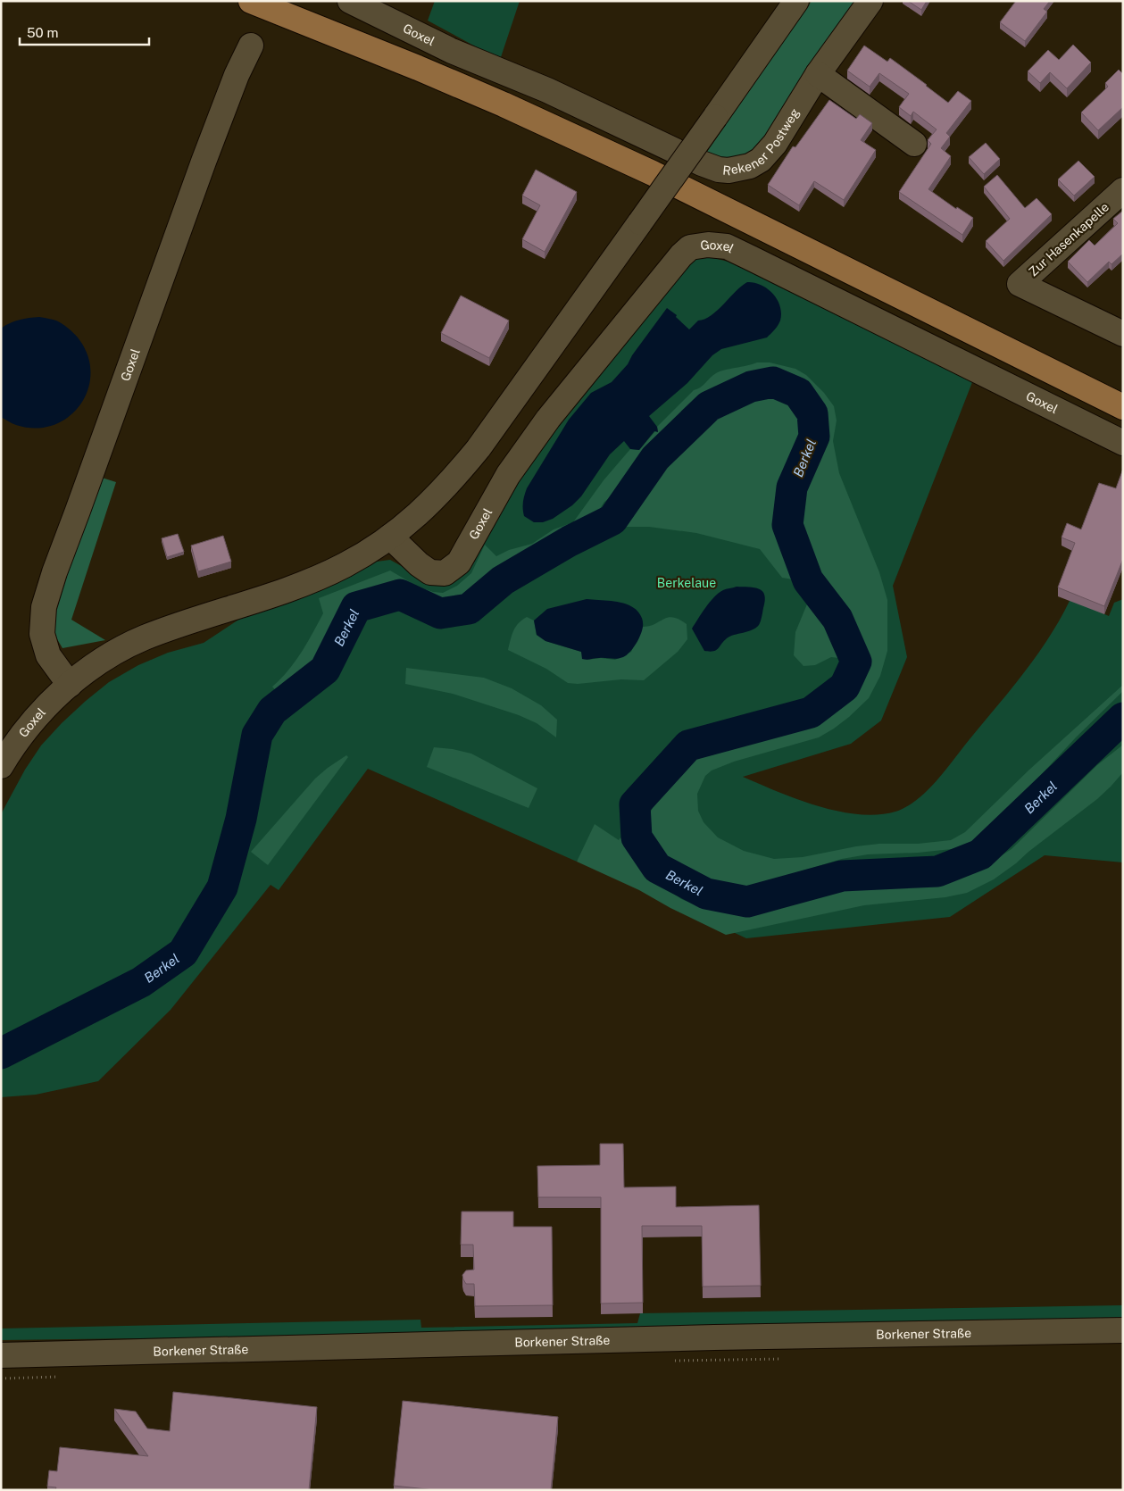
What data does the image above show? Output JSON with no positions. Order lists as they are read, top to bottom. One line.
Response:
{"streets":{"street":["Goxel","Rekener Postweg","Zur Hasenkapelle","Borkener Straße"]},"crossings":[["Goxel","Rekener Postweg"]],"water":["Berkel"],"parks":["Berkelaue"],"scale_bar":"50 m"}
